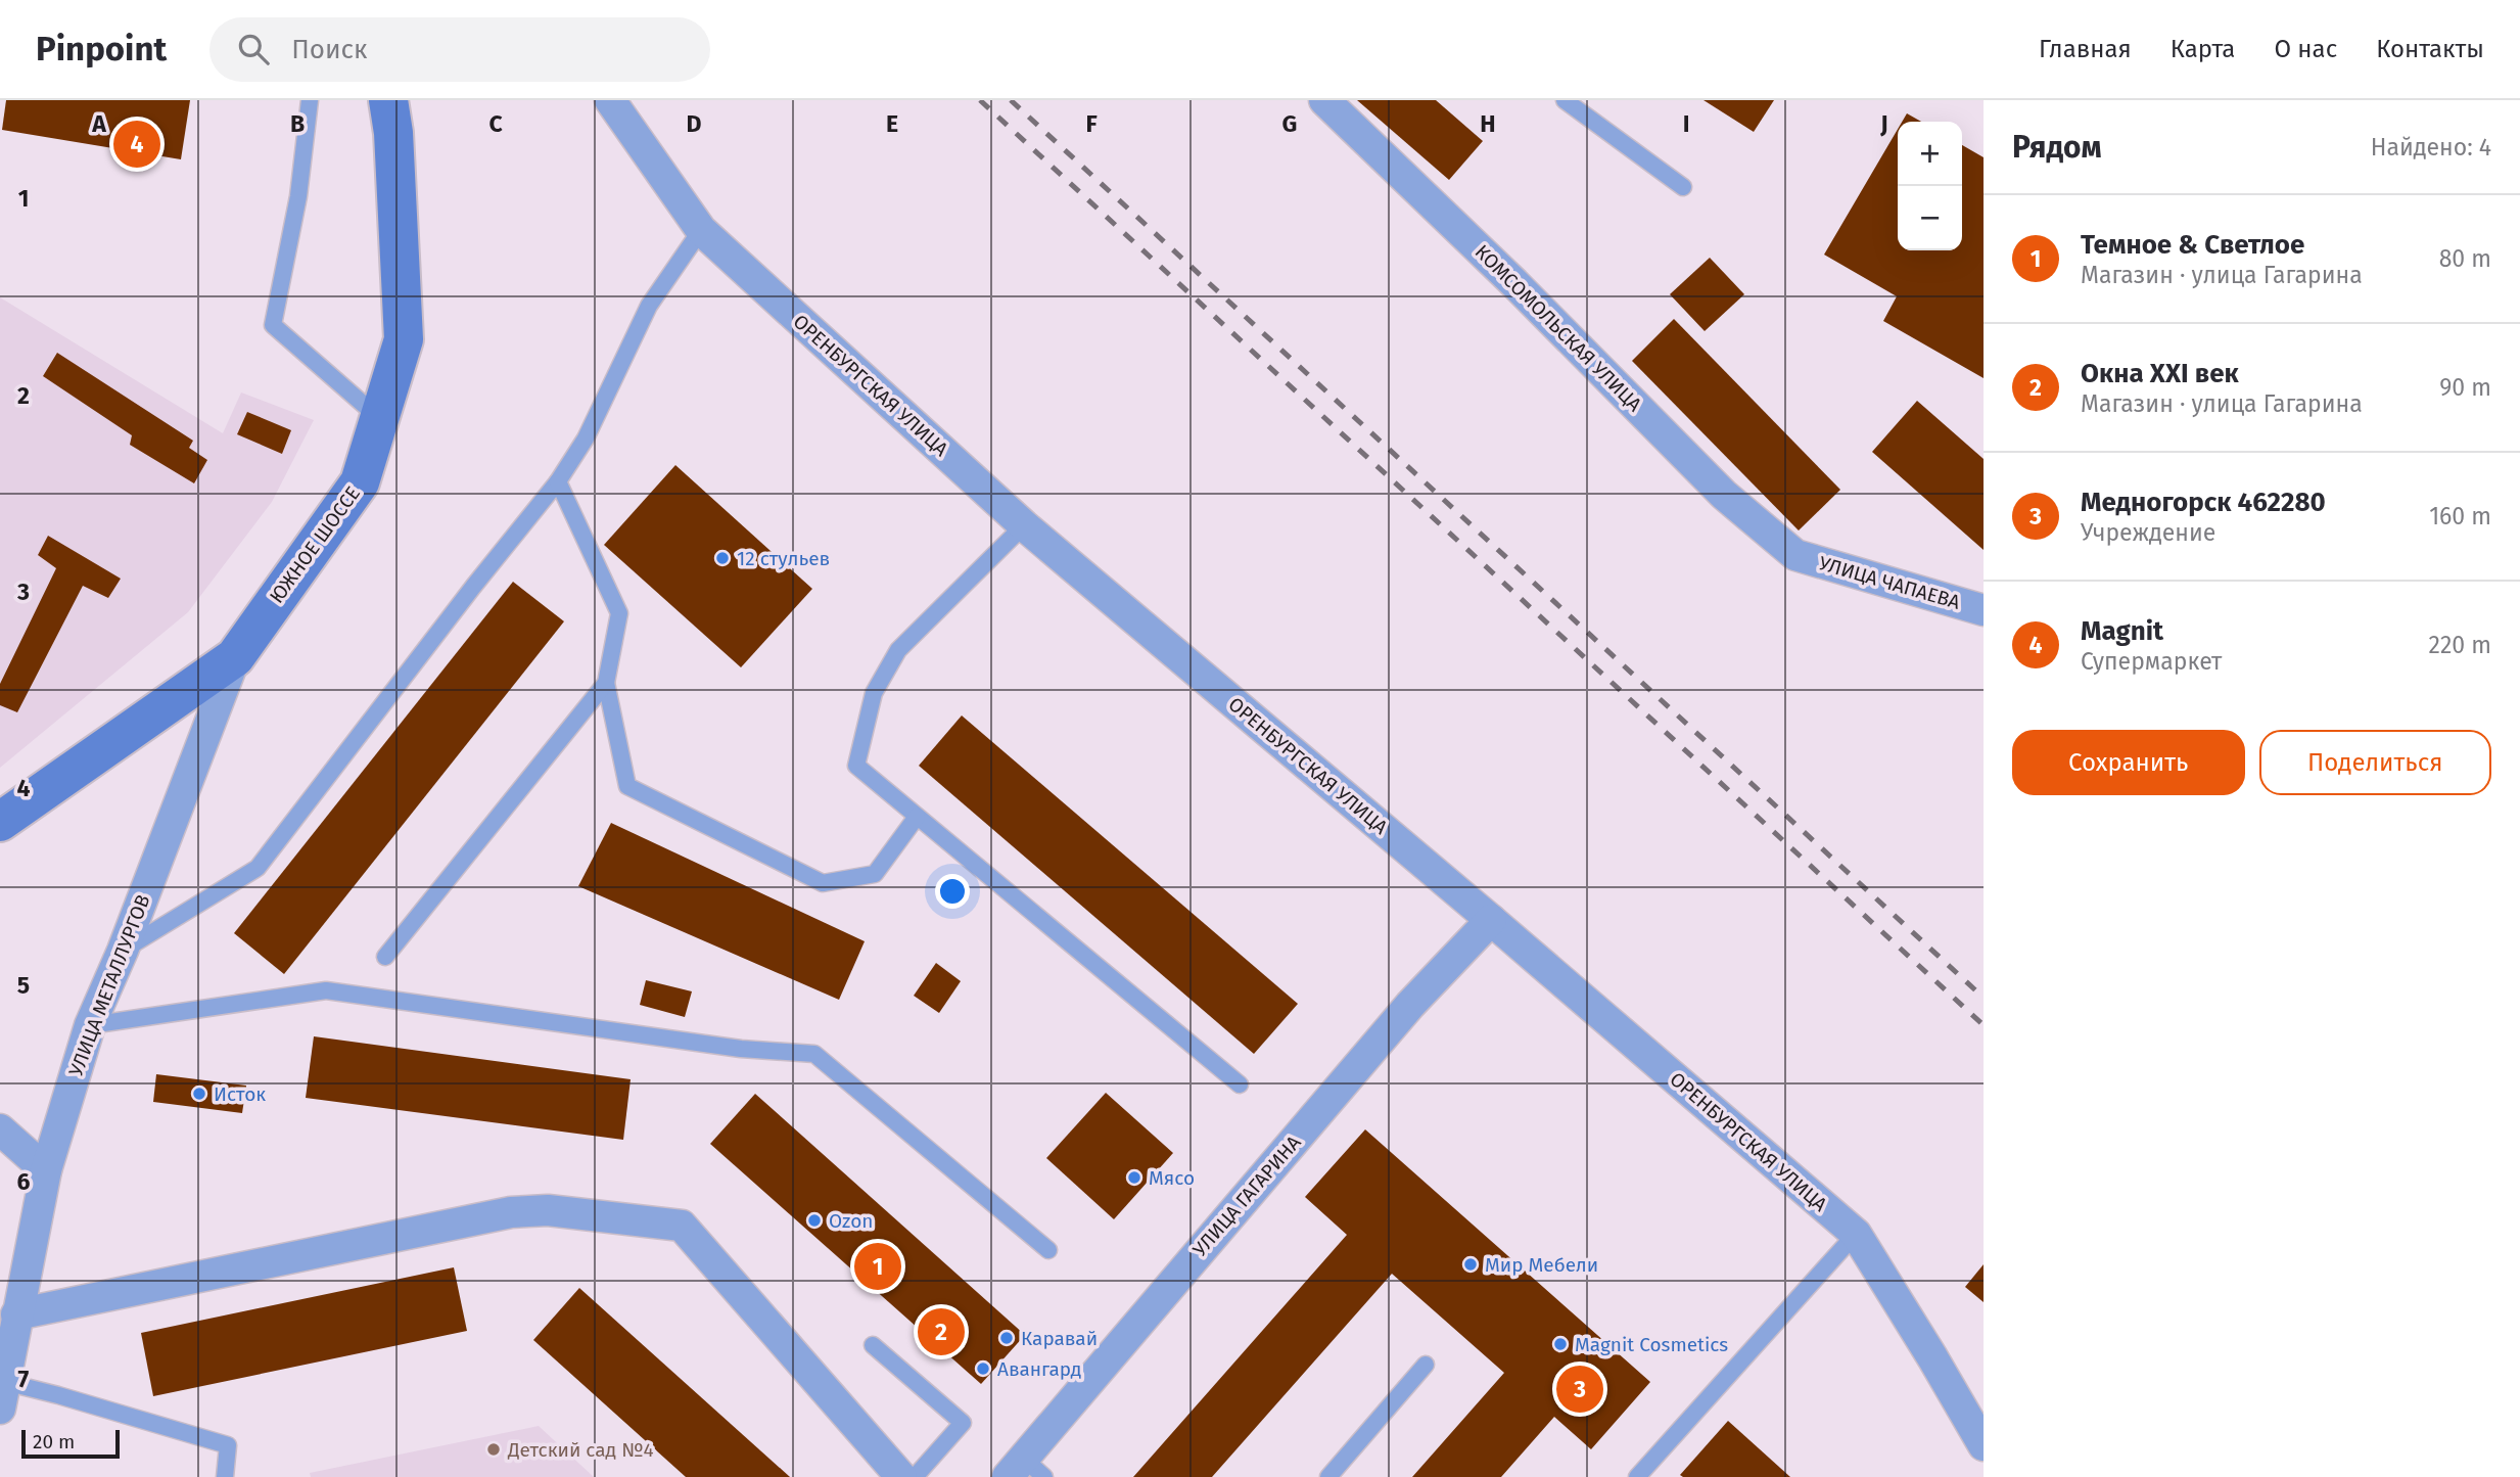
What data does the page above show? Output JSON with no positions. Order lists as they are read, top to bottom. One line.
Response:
{"streets":{"street":["КОМСОМОЛЬСКАЯ УЛИЦА","ОРЕНБУРГСКАЯ УЛИЦА","ЮЖНОЕ ШОССЕ","УЛИЦА ЧАПАЕВА","УЛИЦА МЕТАЛЛУРГОВ","УЛИЦА ГАГАРИНА"]},"crossings":[["КОМСОМОЛЬСКАЯ УЛИЦА","УЛИЦА ЧАПАЕВА"],["ОРЕНБУРГСКАЯ УЛИЦА","УЛИЦА ГАГАРИНА"],["ЮЖНОЕ ШОССЕ","УЛИЦА МЕТАЛЛУРГОВ"]],"places":["12 стульев","Исток","Мясо","Ozon","Мир Мебели","Каравай","Magnit Cosmetics","Авангард","Детский сад №4"],"scale_bar":"20 m","page":{"header":"Pinpoint","search":"Поиск","nav":["Главная","Карта","О нас","Контакты"],"heading":["Рядом","Найдено: 4"],"pins":["4","1","2","3"],"map_buttons":["+","−"],"list":[{"mark":"1","name":"Темное & Светлое","note":"Магазин · улица Гагарина","value":"80 m"},{"mark":"2","name":"Окна XXI век","note":"Магазин · улица Гагарина","value":"90 m"},{"mark":"3","name":"Медногорск 462280","note":"Учреждение","value":"160 m"},{"mark":"4","name":"Magnit","note":"Супермаркет","value":"220 m"}],"buttons":["Сохранить","Поделиться"],"scale":"20 m"},"grid":{"columns":["A","B","C","D","E","F","G","H","I","J"],"rows":["1","2","3","4","5","6","7"]}}
